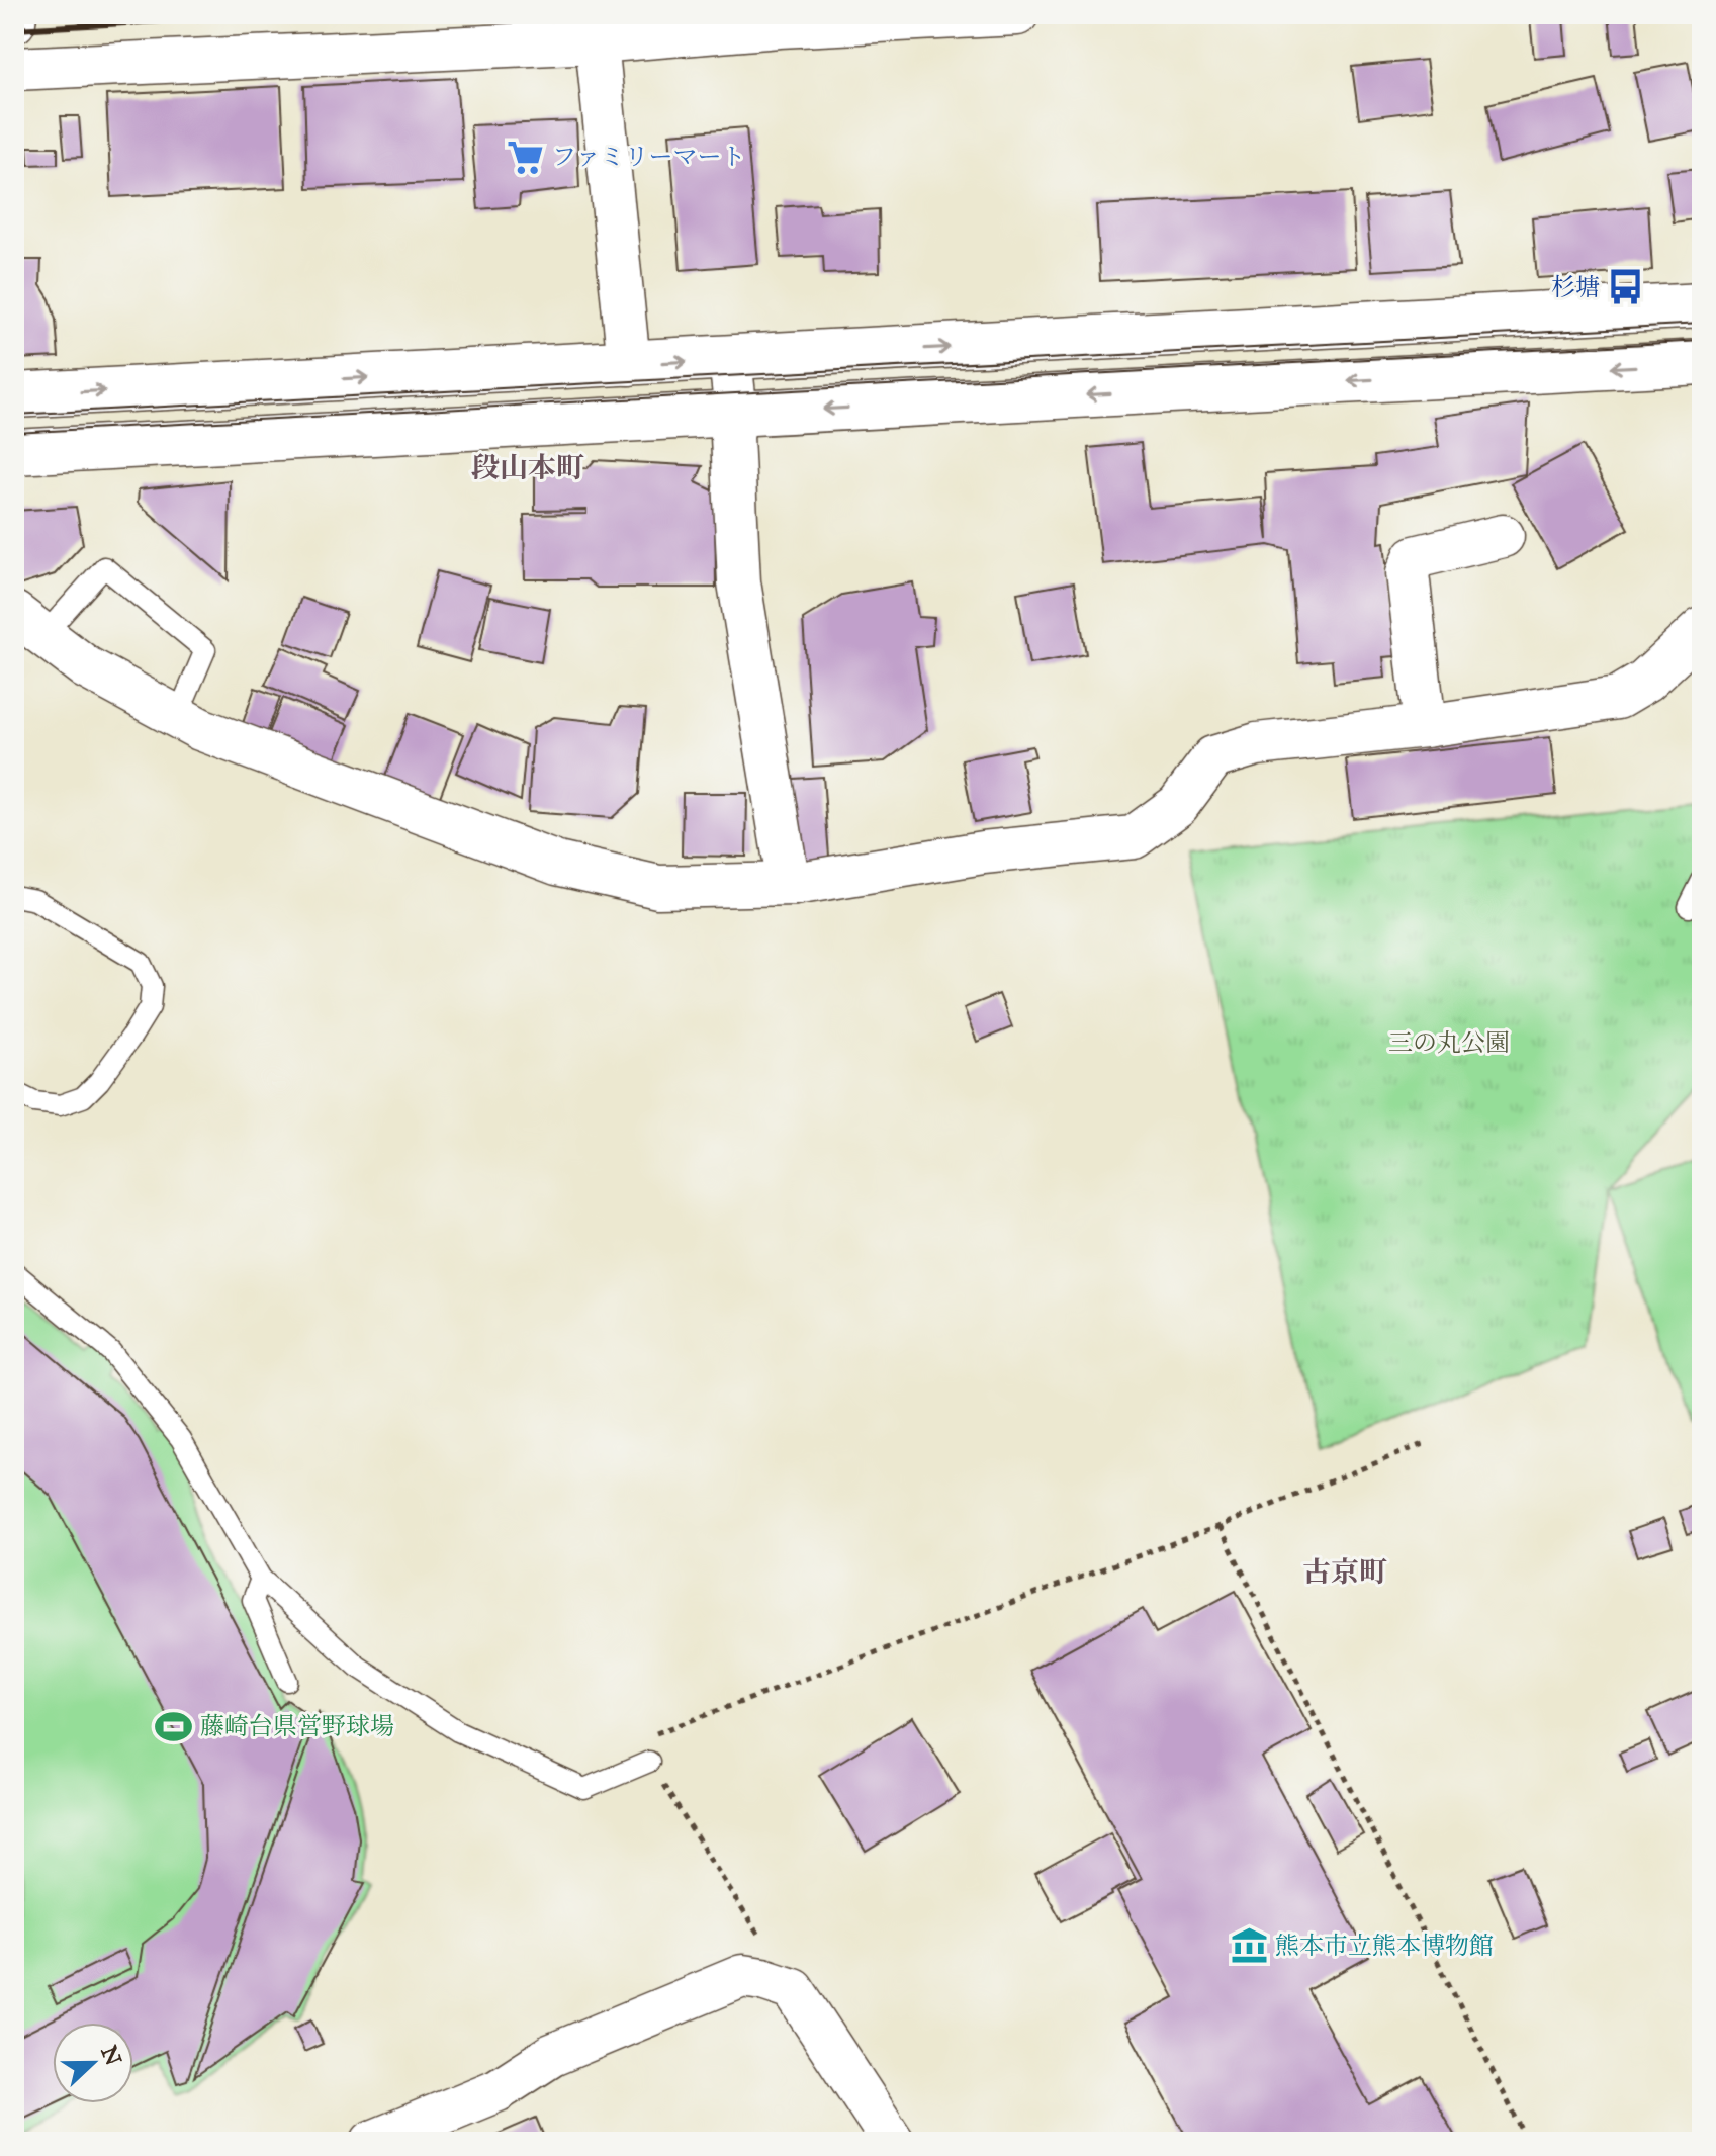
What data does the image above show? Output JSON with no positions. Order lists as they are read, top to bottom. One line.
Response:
{"districts":["段山本町","古京町"],"parks":["三の丸公園"],"places":{"supermarket":["ファミリーマート"],"bus stop":["杉塘"],"sports":["藤崎台県営野球場"],"museum":["熊本市立熊本博物館"]},"north":"right"}
